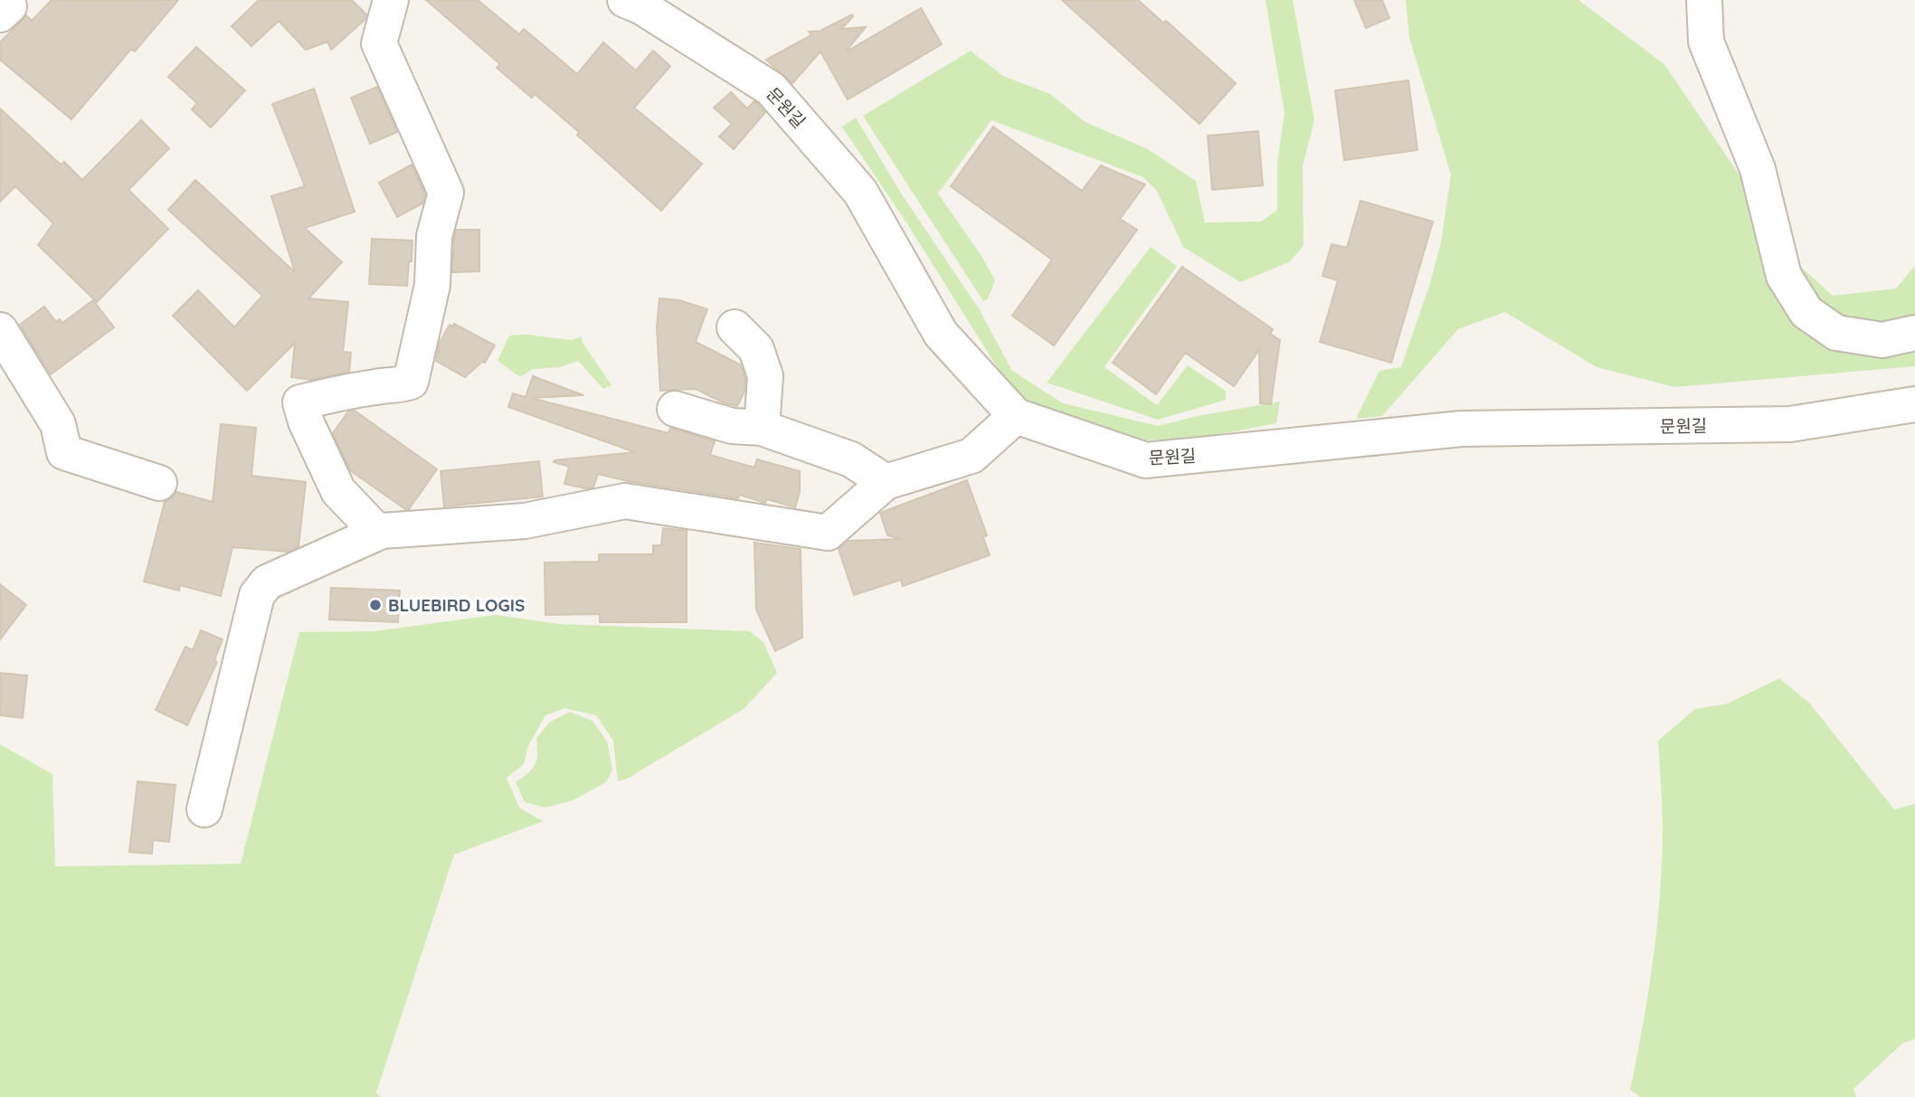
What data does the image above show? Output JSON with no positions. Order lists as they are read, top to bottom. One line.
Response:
{"streets":{"street":["문원길"]},"places":["BLUEBIRD LOGIS"]}
